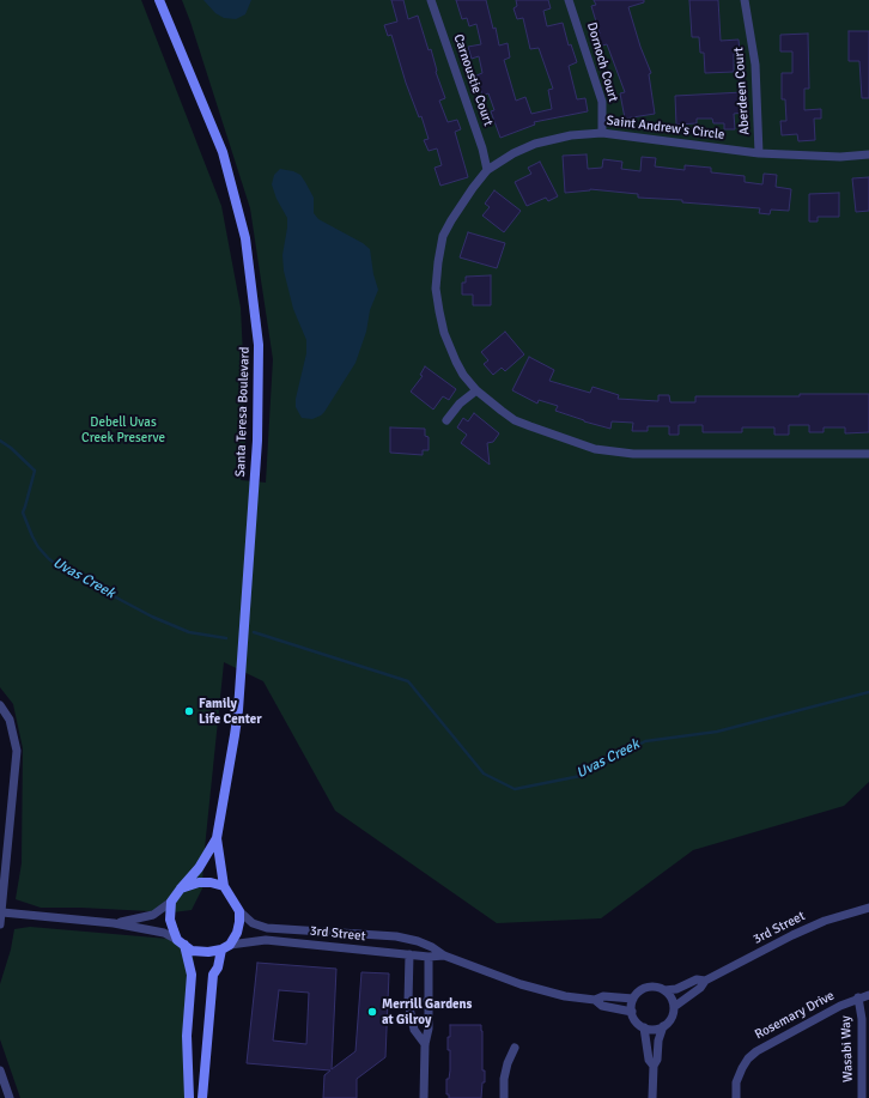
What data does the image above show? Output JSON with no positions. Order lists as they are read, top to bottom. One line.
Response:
{"streets":{"main road":["Santa Teresa Boulevard"],"street":["Dornoch Court","Carnoustie Court","Aberdeen Court","Saint Andrew's Circle","3rd Street","Rosemary Drive","Wasabi Way"]},"crossings":[["Dornoch Court","Saint Andrew's Circle"],["Carnoustie Court","Saint Andrew's Circle"],["Aberdeen Court","Saint Andrew's Circle"],["Santa Teresa Boulevard","3rd Street"],["Rosemary Drive","Wasabi Way"]],"water":["Uvas Creek"],"parks":["Debell Uvas Creek Preserve"],"places":["Family Life Center","Merrill Gardens at Gilroy"]}
